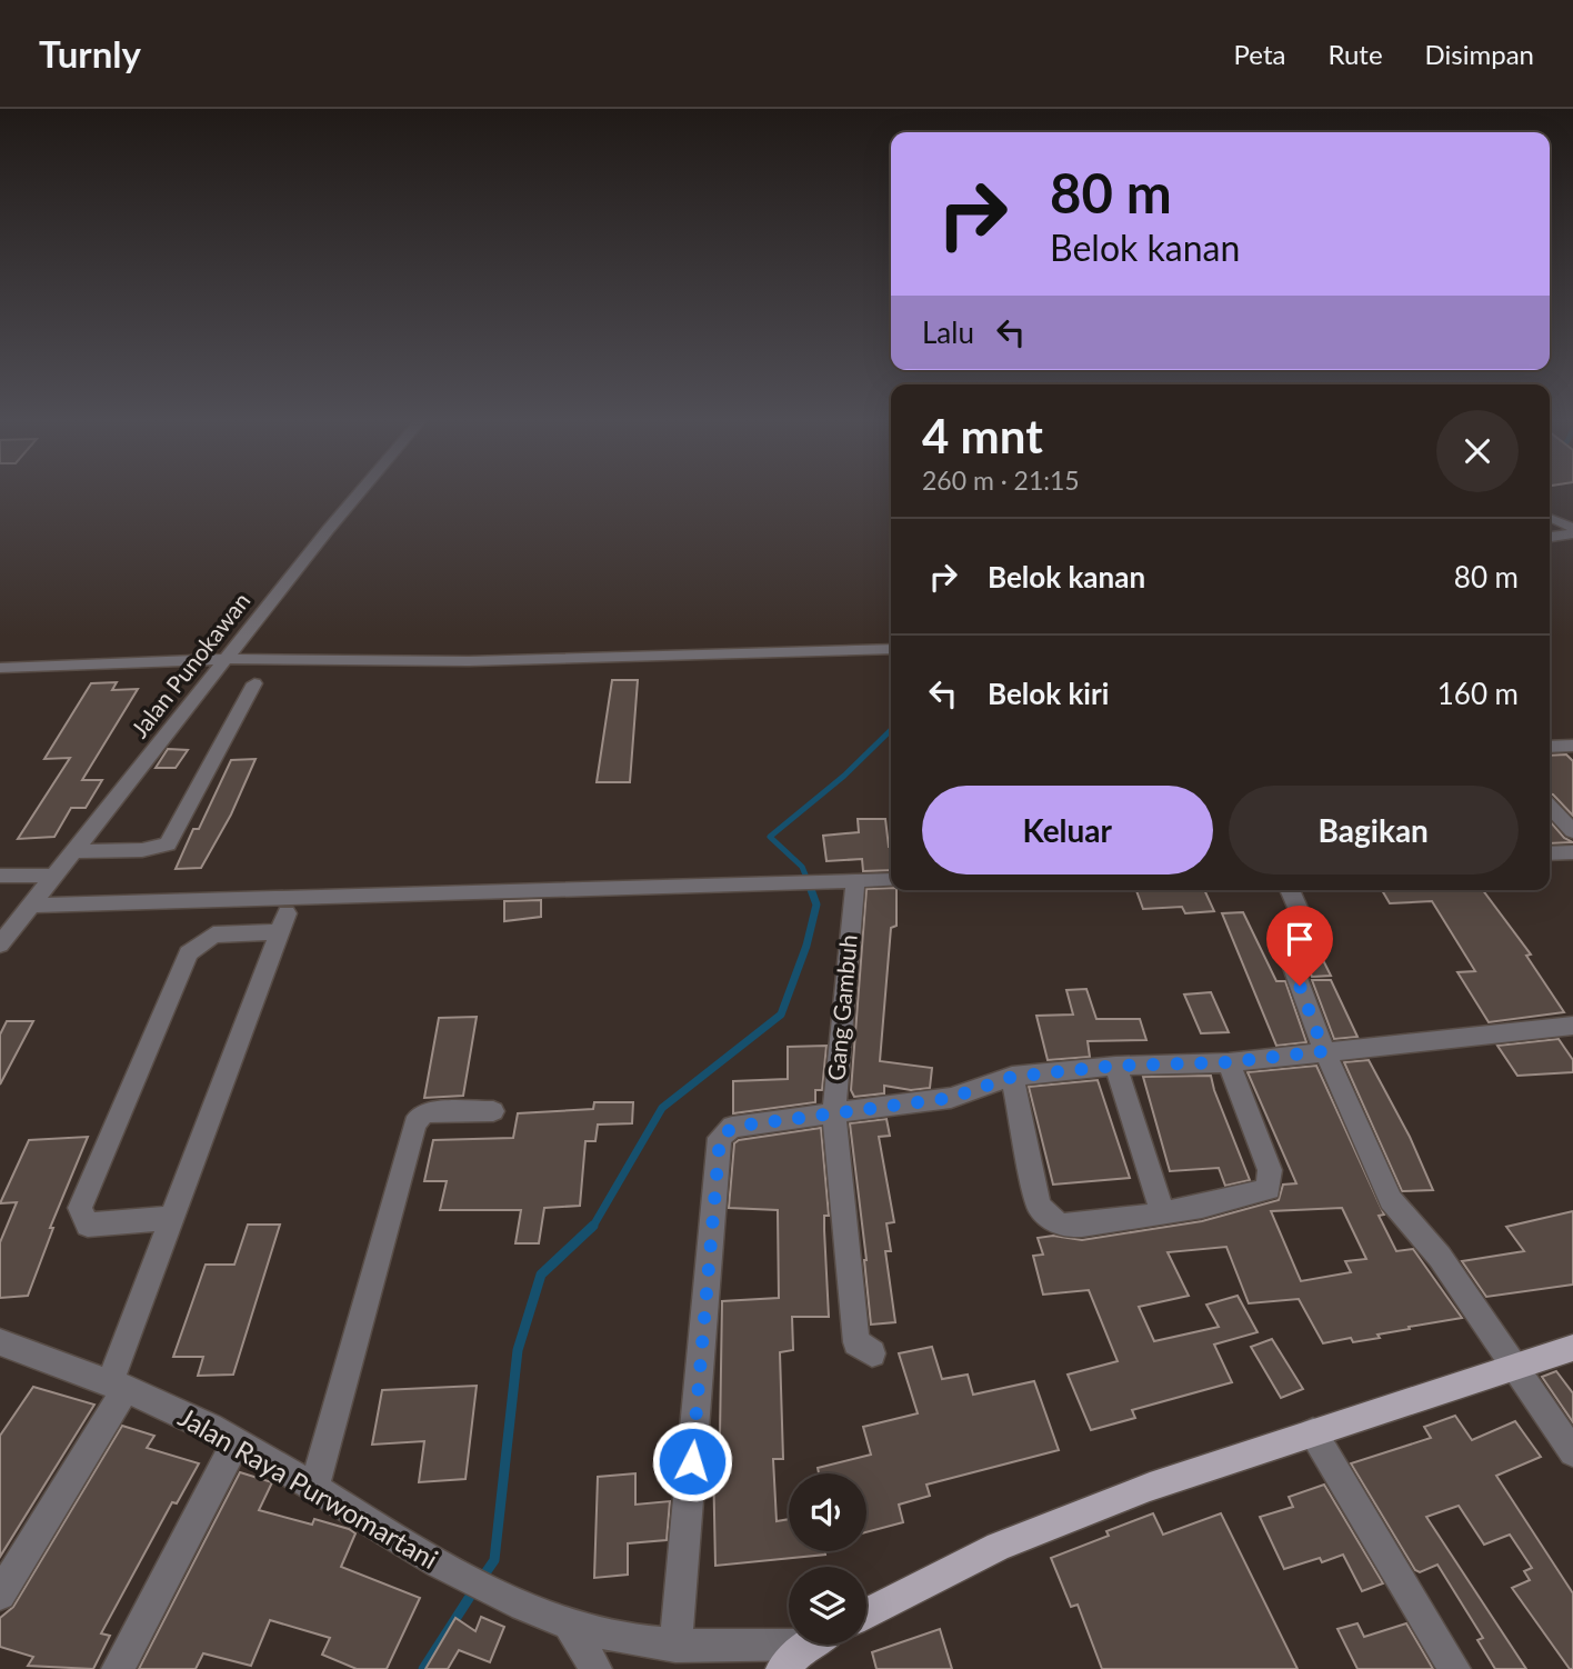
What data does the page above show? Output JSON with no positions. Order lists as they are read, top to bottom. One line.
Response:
{"streets":{"street":["Jalan Punokawan","Gang Gambuh","Jalan Raya Purwomartani"]},"page":{"header":"Turnly","nav":["Peta","Rute","Disimpan"],"turn":["80 m","Belok kanan"],"then":"Lalu","heading":["4 mnt","260 m · 21:15"],"list":[{"name":"Belok kanan","value":"80 m"},{"name":"Belok kiri","value":"160 m"}],"buttons":["Keluar","Bagikan"]}}
